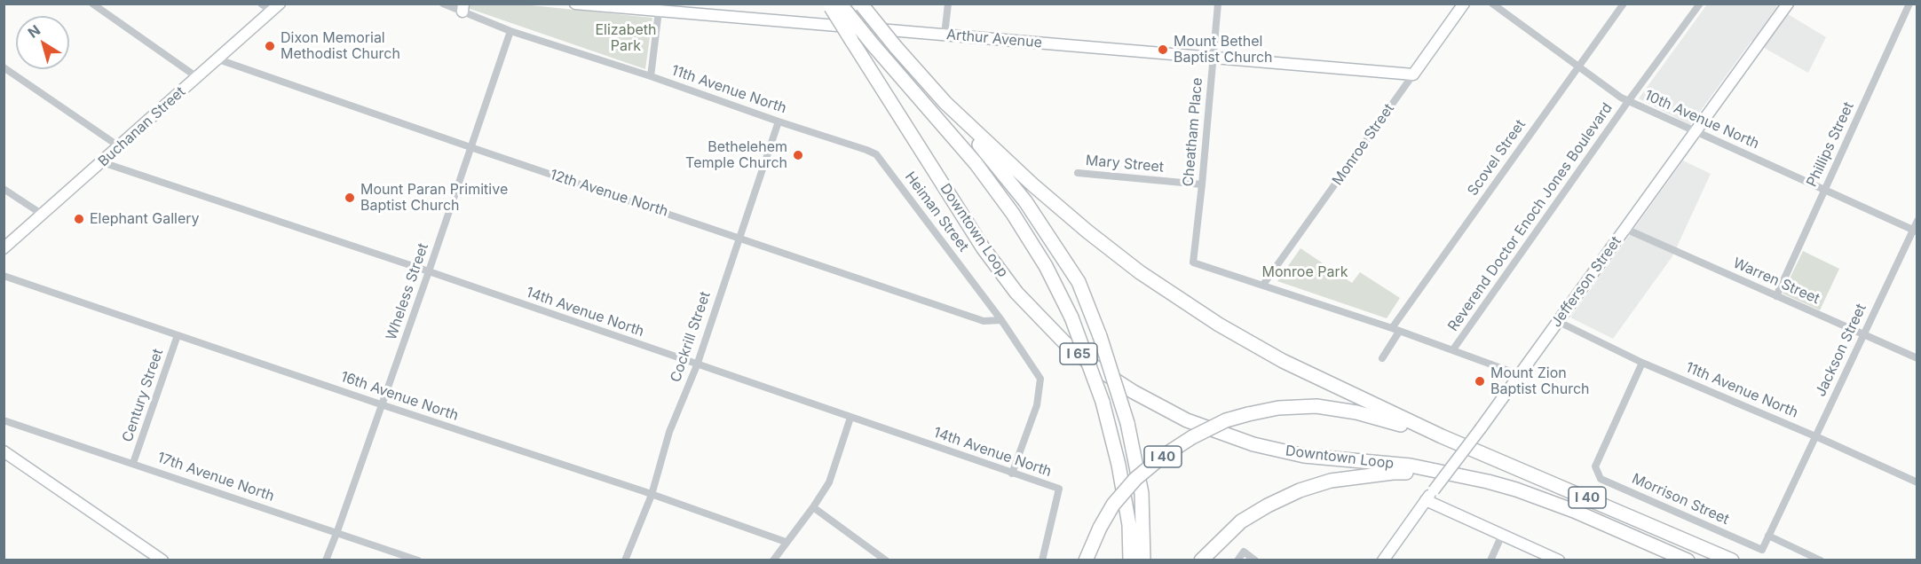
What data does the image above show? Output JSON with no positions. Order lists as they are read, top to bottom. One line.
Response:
{"streets":{"highway":["Downtown Loop","I 65","I 40"],"street":["Arthur Avenue","11th Avenue North","10th Avenue North","Buchanan Street","Cheatham Place","Monroe Street","Phillips Street","Scovel Street","Mary Street","12th Avenue North","Heiman Street","Reverend Doctor Enoch Jones Boulevard","Warren Street","Jefferson Street","Wheless Street","14th Avenue North","Cockrill Street","Jackson Street","Century Street","16th Avenue North","17th Avenue North","Morrison Street"]},"crossings":[["Arthur Avenue","Cheatham Place"],["Arthur Avenue","Monroe Street"],["11th Avenue North","Heiman Street"],["11th Avenue North","Jefferson Street"],["11th Avenue North","Wheless Street"],["11th Avenue North","Cockrill Street"],["11th Avenue North","Jackson Street"],["11th Avenue North","Morrison Street"],["10th Avenue North","Phillips Street"],["10th Avenue North","Scovel Street"],["10th Avenue North","Reverend Doctor Enoch Jones Boulevard"],["10th Avenue North","Jefferson Street"],["10th Avenue North","Jackson Street"],["Buchanan Street","12th Avenue North"],["Buchanan Street","14th Avenue North"],["Cheatham Place","Monroe Street"],["Cheatham Place","Mary Street"],["Phillips Street","Warren Street"],["12th Avenue North","Heiman Street"],["12th Avenue North","Wheless Street"],["12th Avenue North","Cockrill Street"],["Heiman Street","14th Avenue North"],["Warren Street","Jefferson Street"],["Warren Street","Jackson Street"],["Wheless Street","14th Avenue North"],["Wheless Street","16th Avenue North"],["Wheless Street","17th Avenue North"],["14th Avenue North","Cockrill Street"],["Cockrill Street","16th Avenue North"],["Jackson Street","Morrison Street"],["Century Street","16th Avenue North"],["Century Street","17th Avenue North"]],"parks":["Elizabeth Park","Monroe Park"],"places":["Dixon Memorial Methodist Church","Mount Bethel Baptist Church","Bethelehem Temple Church","Mount Paran Primitive Baptist Church","Elephant Gallery","Mount Zion Baptist Church"],"north":"top left"}
